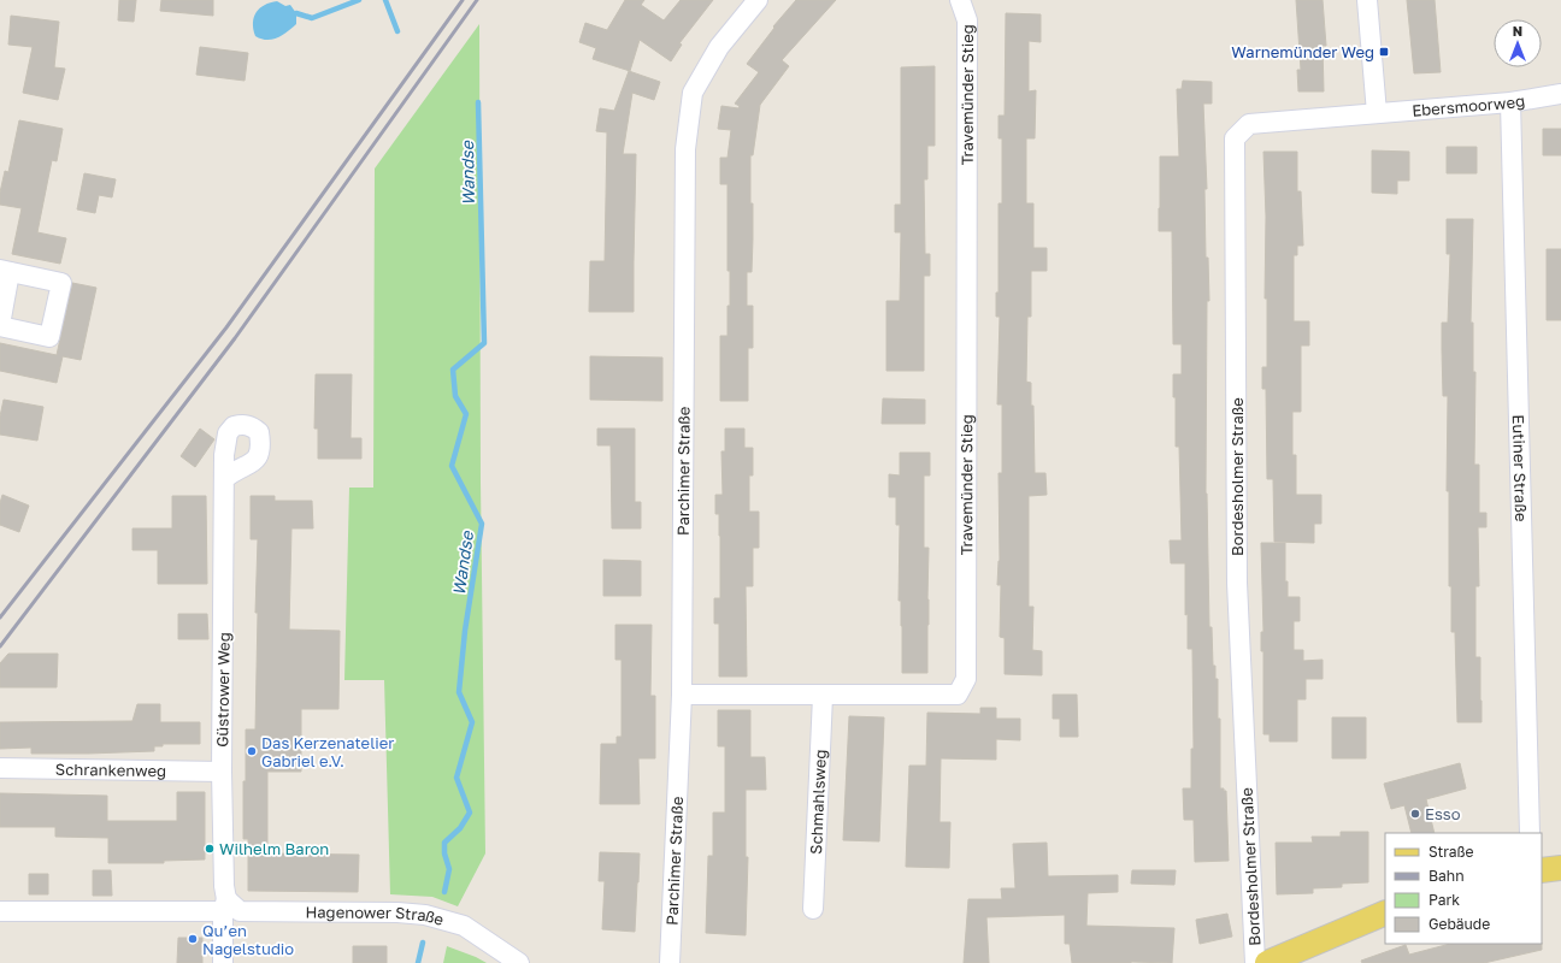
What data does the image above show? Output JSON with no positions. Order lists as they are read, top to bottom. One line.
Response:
{"streets":{"street":["Travemünder Stieg","Ebersmoorweg","Eutiner Straße","Parchimer Straße","Bordesholmer Straße","Güstrower Weg","Schrankenweg","Schmahlsweg","Hagenower Straße"]},"crossings":[["Travemünder Stieg","Parchimer Straße"],["Travemünder Stieg","Schmahlsweg"],["Ebersmoorweg","Eutiner Straße"],["Ebersmoorweg","Bordesholmer Straße"],["Güstrower Weg","Schrankenweg"],["Güstrower Weg","Hagenower Straße"]],"water":["Wandse"],"places":{"transit":["Warnemünder Weg"],"other":["Das Kerzenatelier Gabriel e.V.","Esso","Wilhelm Baron","Qu’en Nagelstudio"]},"legend":["Straße","Bahn","Park","Gebäude"],"north":"top"}
